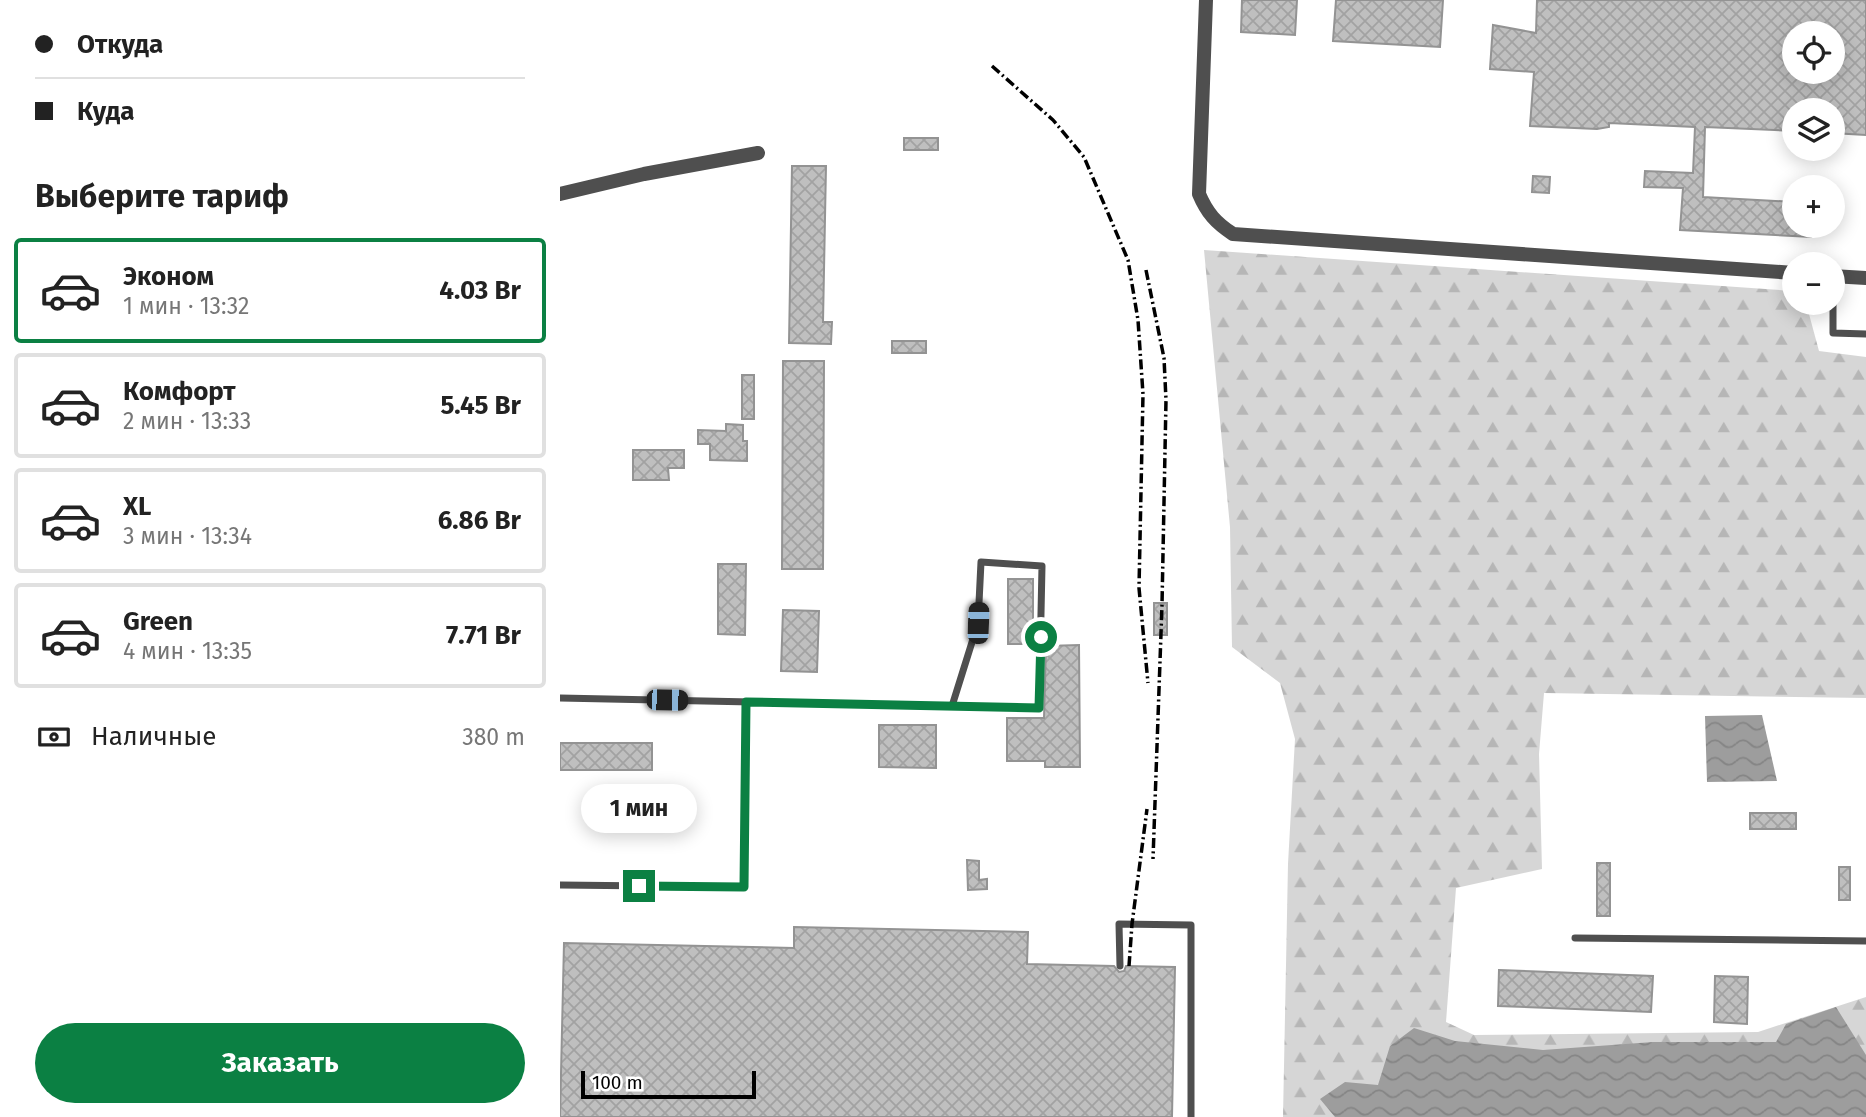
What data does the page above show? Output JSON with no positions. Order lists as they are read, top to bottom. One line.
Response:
{"scale_bar":"100 m","page":{"banner":["Откуда","Куда"],"map_buttons":["+","−"],"heading":"Выберите тариф","list":[{"name":"Эконом","note":"1 мин · 13:32","value":"4.03 Br"},{"name":"Комфорт","note":"2 мин · 13:33","value":"5.45 Br"},{"name":"XL","note":"3 мин · 13:34","value":"6.86 Br"},{"name":"Green","note":"4 мин · 13:35","value":"7.71 Br"}],"pay":["Наличные","380 m"],"bubble":"1 мин","buttons":"Заказать","scale":"100 m"}}
